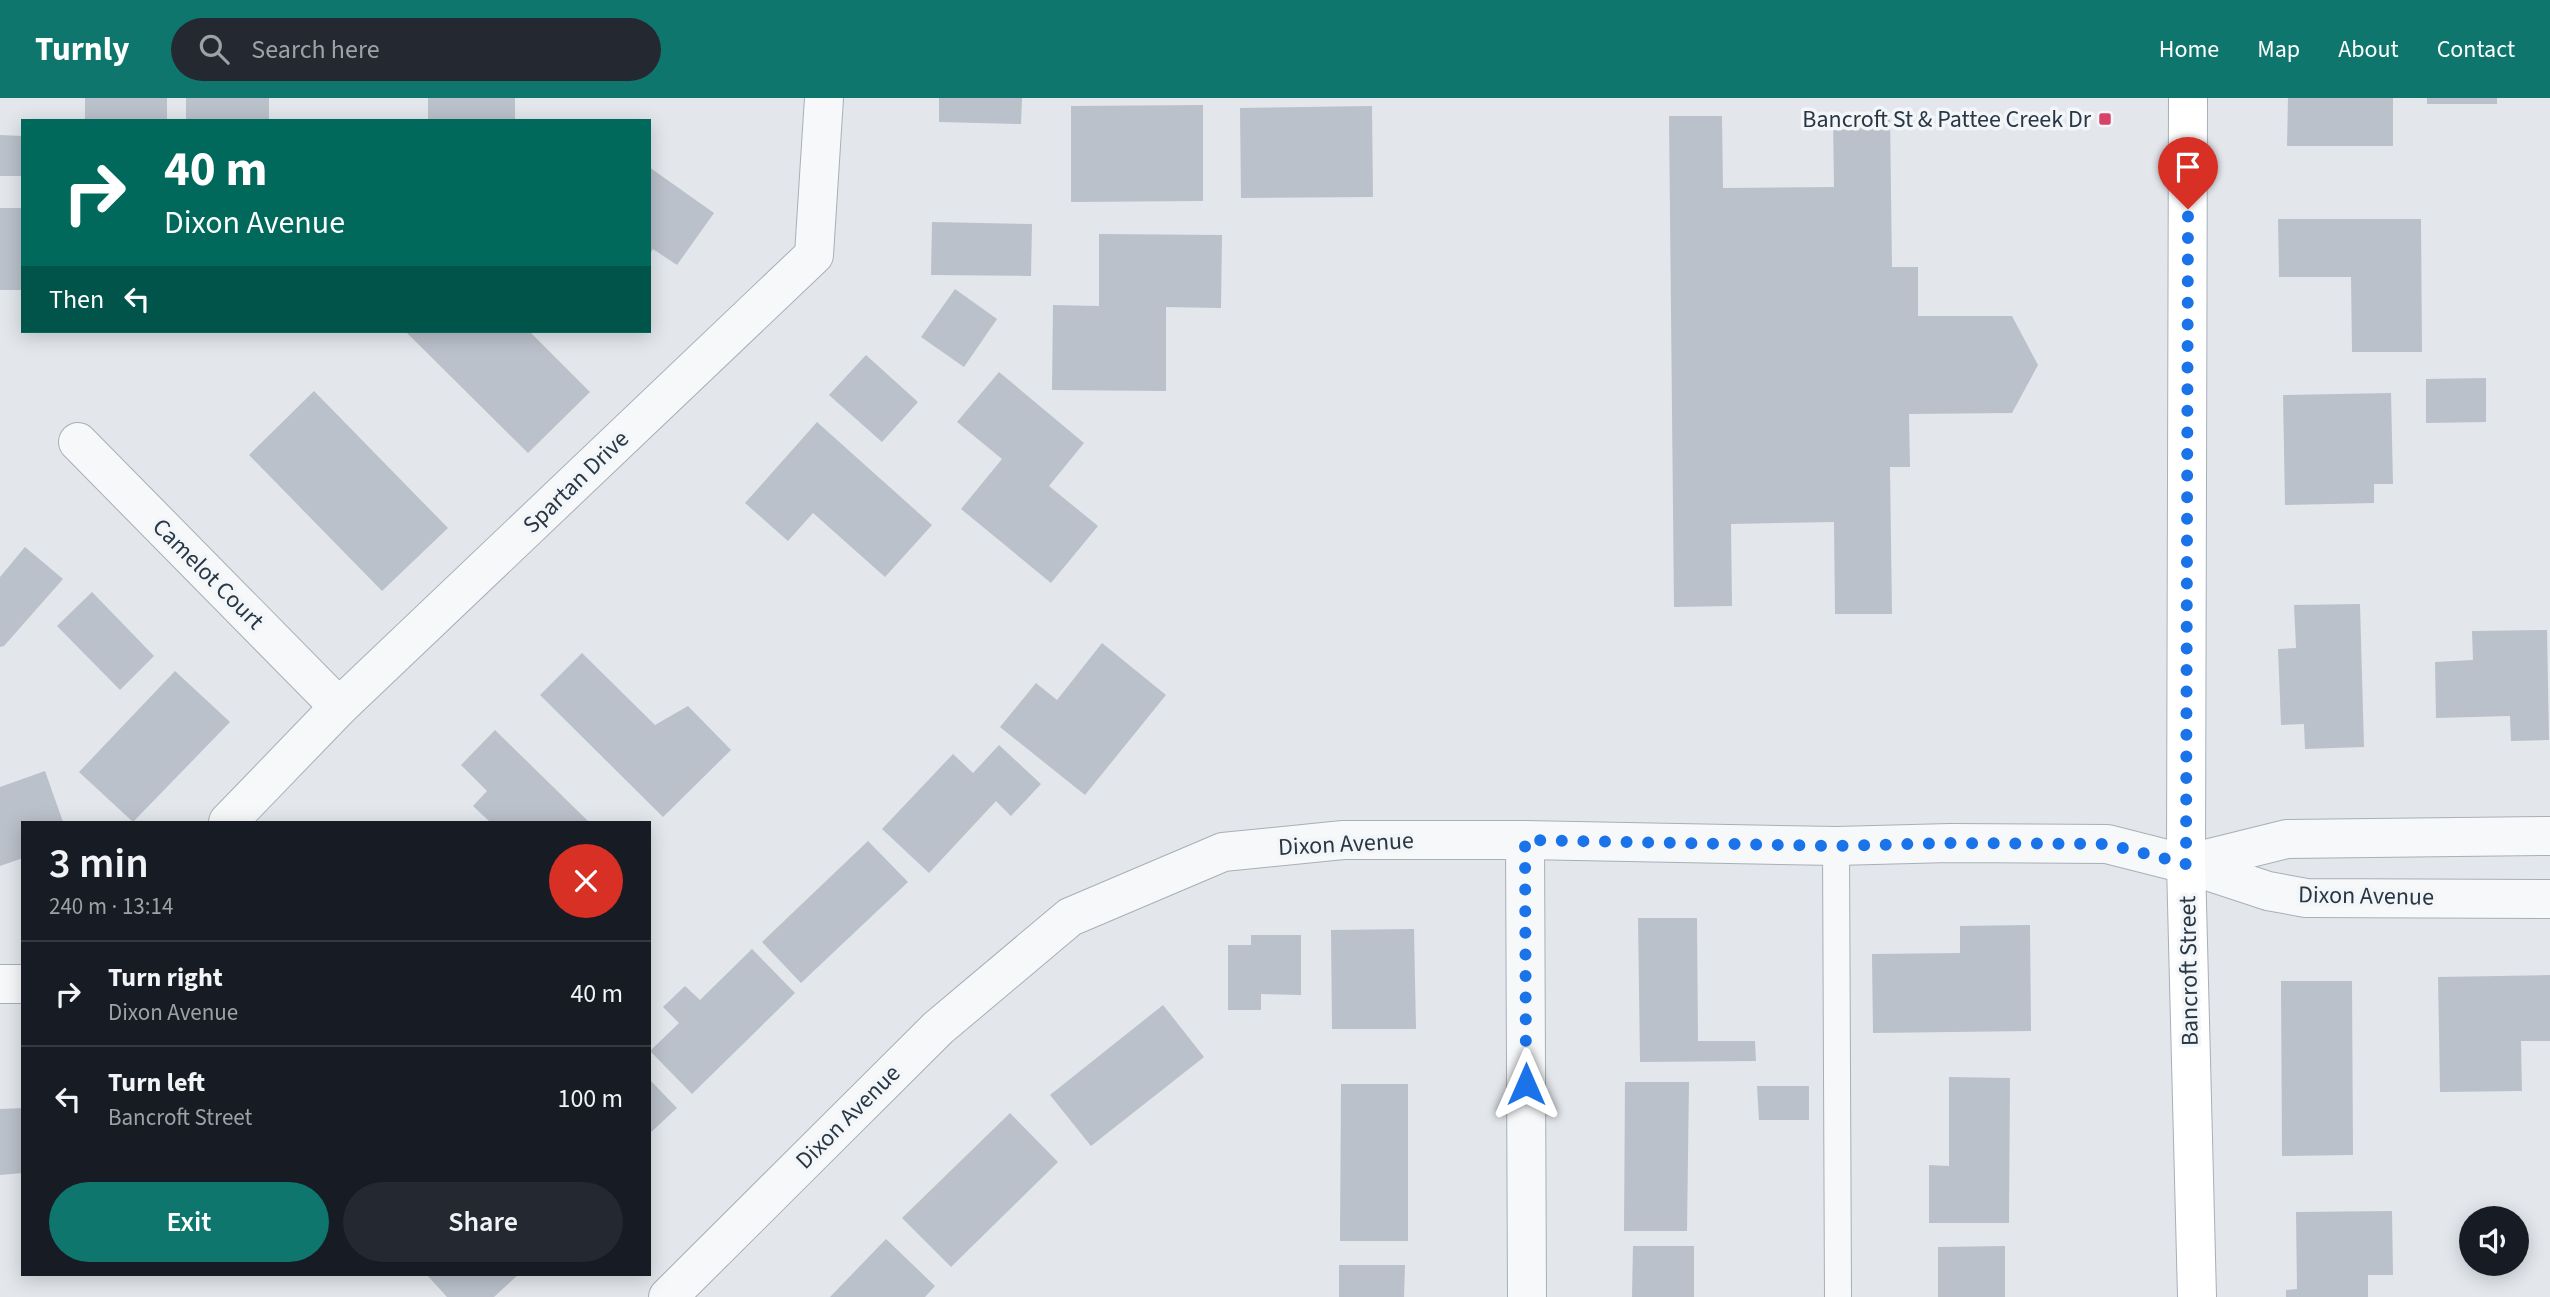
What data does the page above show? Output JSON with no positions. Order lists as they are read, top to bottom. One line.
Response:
{"streets":{"street":["Spartan Drive","Camelot Court","Dixon Avenue","Bancroft Street"]},"crossings":[["Spartan Drive","Camelot Court"],["Dixon Avenue","Bancroft Street"]],"places":{"transit":["Bancroft St & Pattee Creek Dr"]},"page":{"header":"Turnly","search":"Search here","nav":["Home","Map","About","Contact"],"turn":["40 m","Dixon Avenue"],"then":"Then","heading":["3 min","240 m · 13:14"],"list":[{"name":"Turn right","note":"Dixon Avenue","value":"40 m"},{"name":"Turn left","note":"Bancroft Street","value":"100 m"}],"buttons":["Exit","Share"]}}
